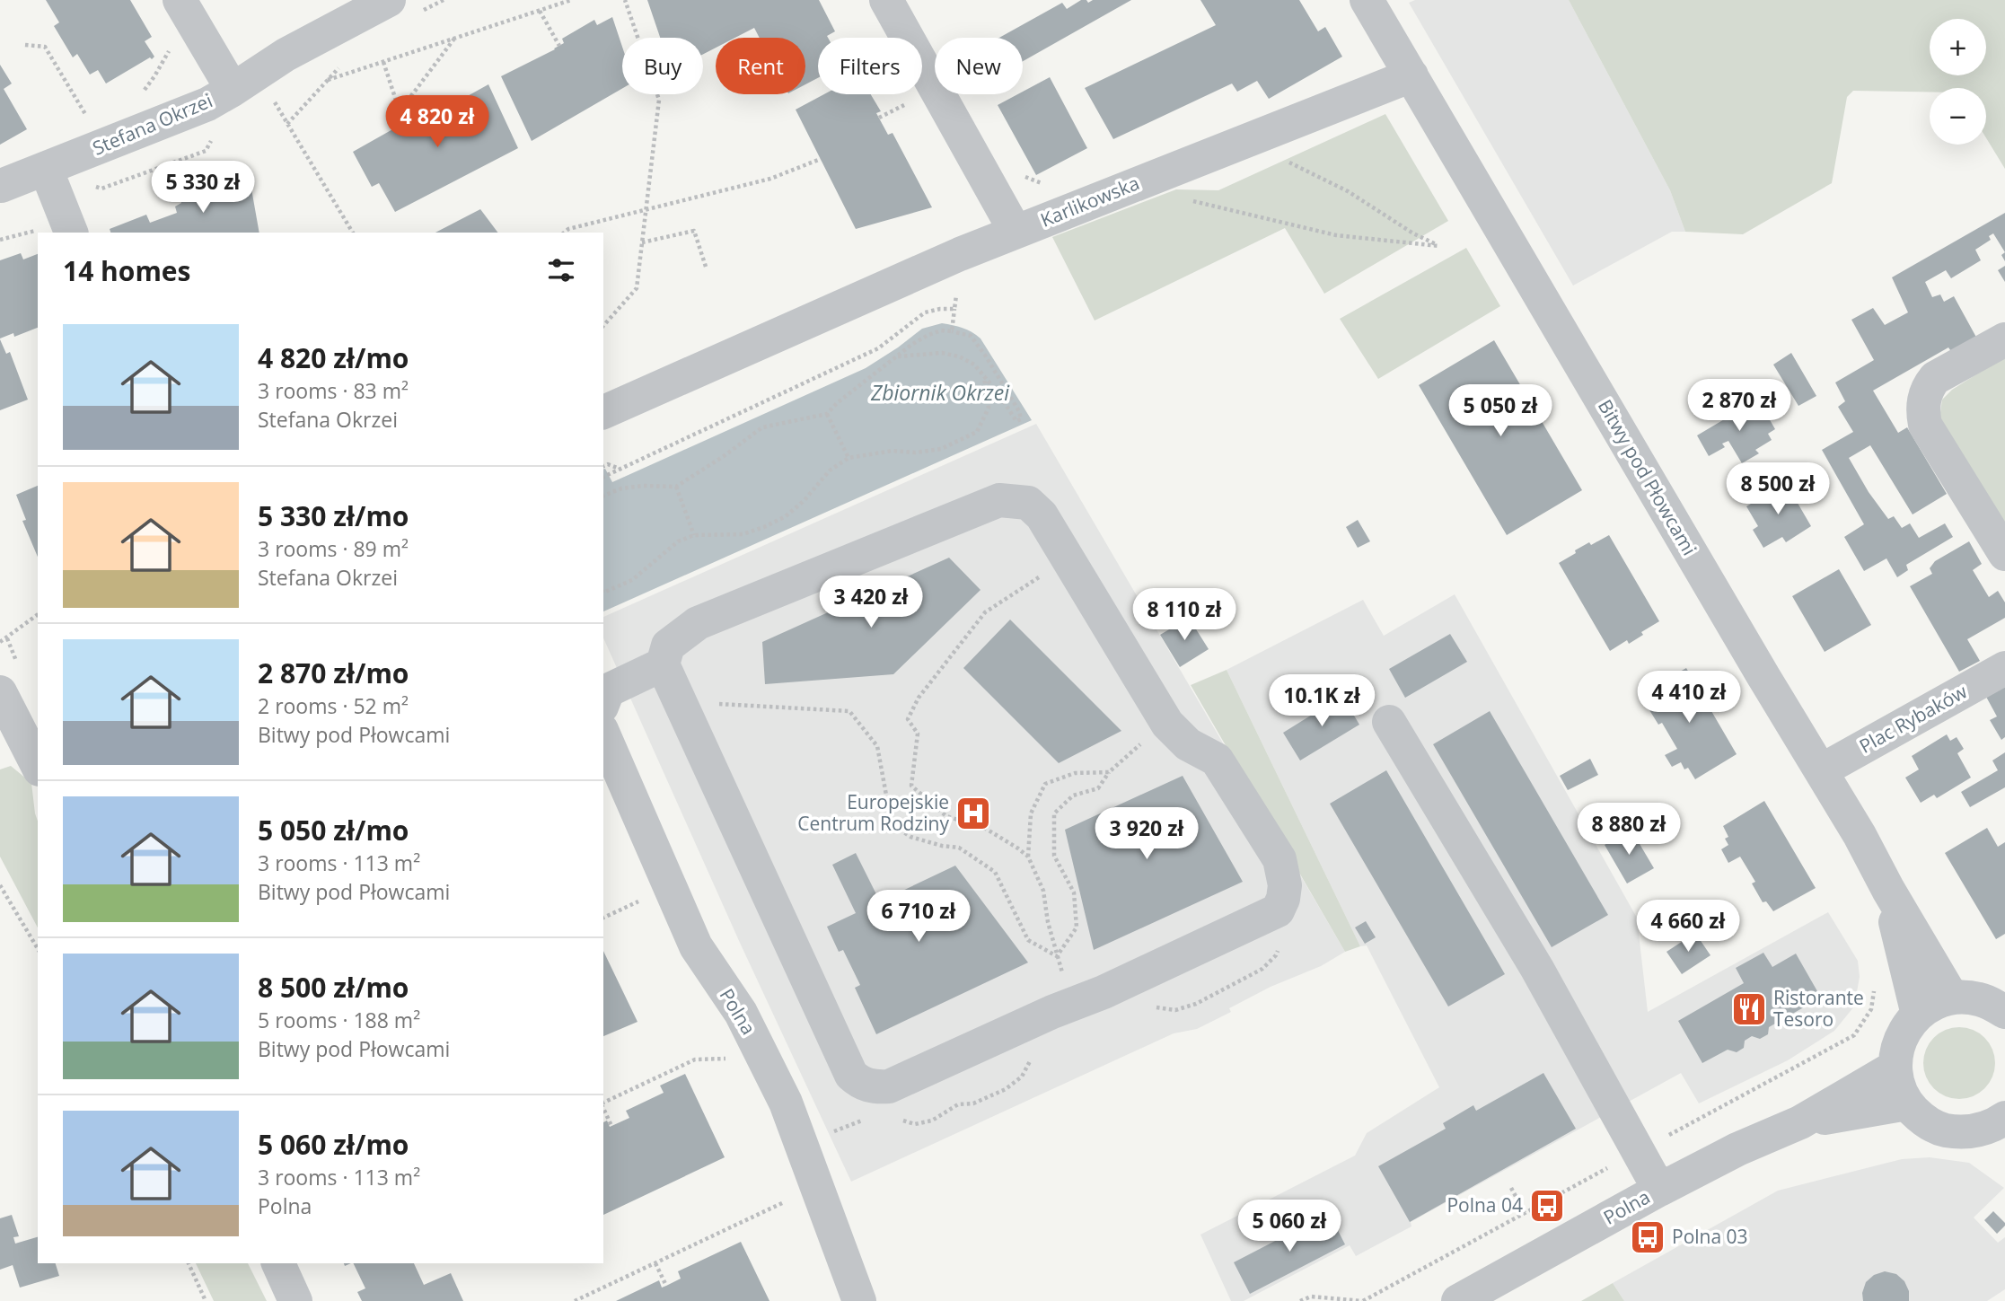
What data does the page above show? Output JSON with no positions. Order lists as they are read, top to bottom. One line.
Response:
{"streets":{"street":["Stefana Okrzei","Karlikowska","Bitwy pod Płowcami","Plac Rybaków","Polna"]},"crossings":[["Karlikowska","Bitwy pod Płowcami"],["Bitwy pod Płowcami","Plac Rybaków"]],"water":["Zbiornik Okrzei"],"places":{"hospital":["Europejskie Centrum Rodziny"],"restaurant":["Ristorante Tesoro"],"bus stop":["Polna 04","Polna 03"]},"page":{"map_buttons":["+","−"],"chip":["Buy","Rent","Filters","New"],"price":["4 820 zł","5 330 zł","2 870 zł","5 050 zł","8 500 zł","3 420 zł","8 110 zł","4 410 zł","10.1K zł","8 880 zł","3 920 zł","6 710 zł","4 660 zł","5 060 zł"],"heading":"14 homes","list":[{"name":"4 820 zł/mo","note":"3 rooms · 83 m² · Stefana Okrzei"},{"name":"5 330 zł/mo","note":"3 rooms · 89 m² · Stefana Okrzei"},{"name":"2 870 zł/mo","note":"2 rooms · 52 m² · Bitwy pod Płowcami"},{"name":"5 050 zł/mo","note":"3 rooms · 113 m² · Bitwy pod Płowcami"},{"name":"8 500 zł/mo","note":"5 rooms · 188 m² · Bitwy pod Płowcami"},{"name":"5 060 zł/mo","note":"3 rooms · 113 m² · Polna"}]}}
